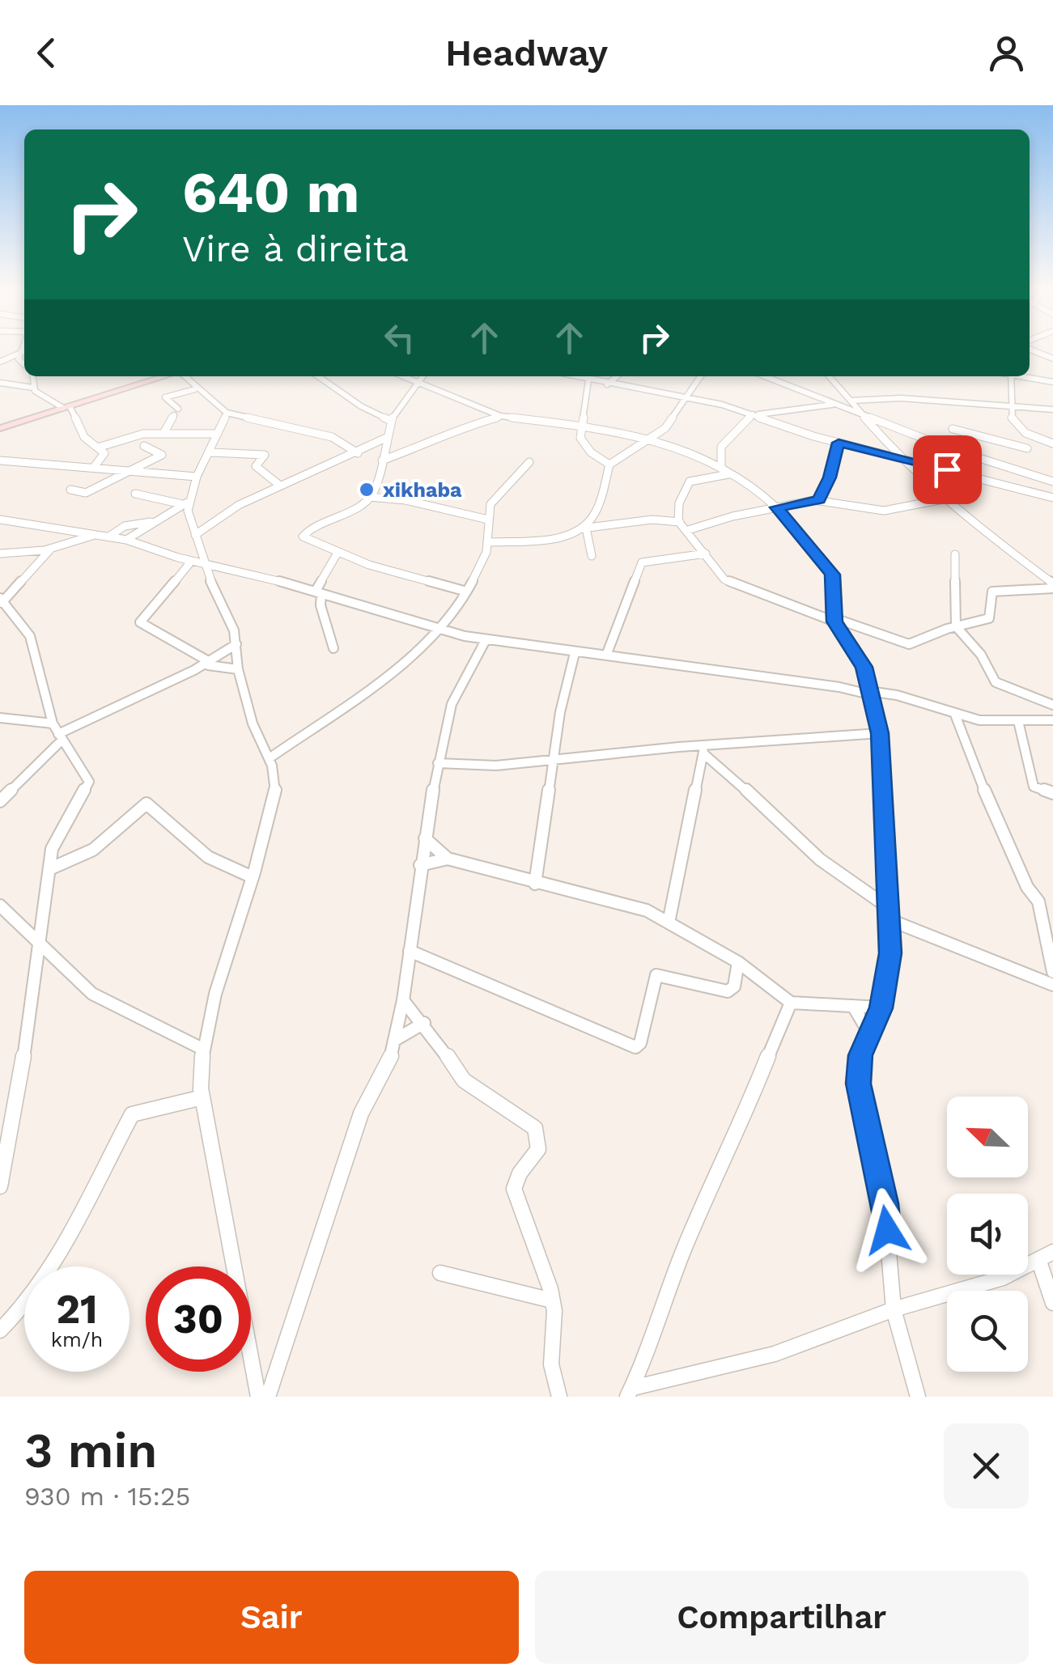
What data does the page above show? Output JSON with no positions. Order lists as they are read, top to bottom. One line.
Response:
{"places":["xikhaba"],"north":"top left","page":{"header":"Headway","turn":["640 m","Vire à direita"],"speed":"21 km/h","limit":"30","heading":["3 min","930 m · 15:25"],"buttons":["Sair","Compartilhar"]}}
